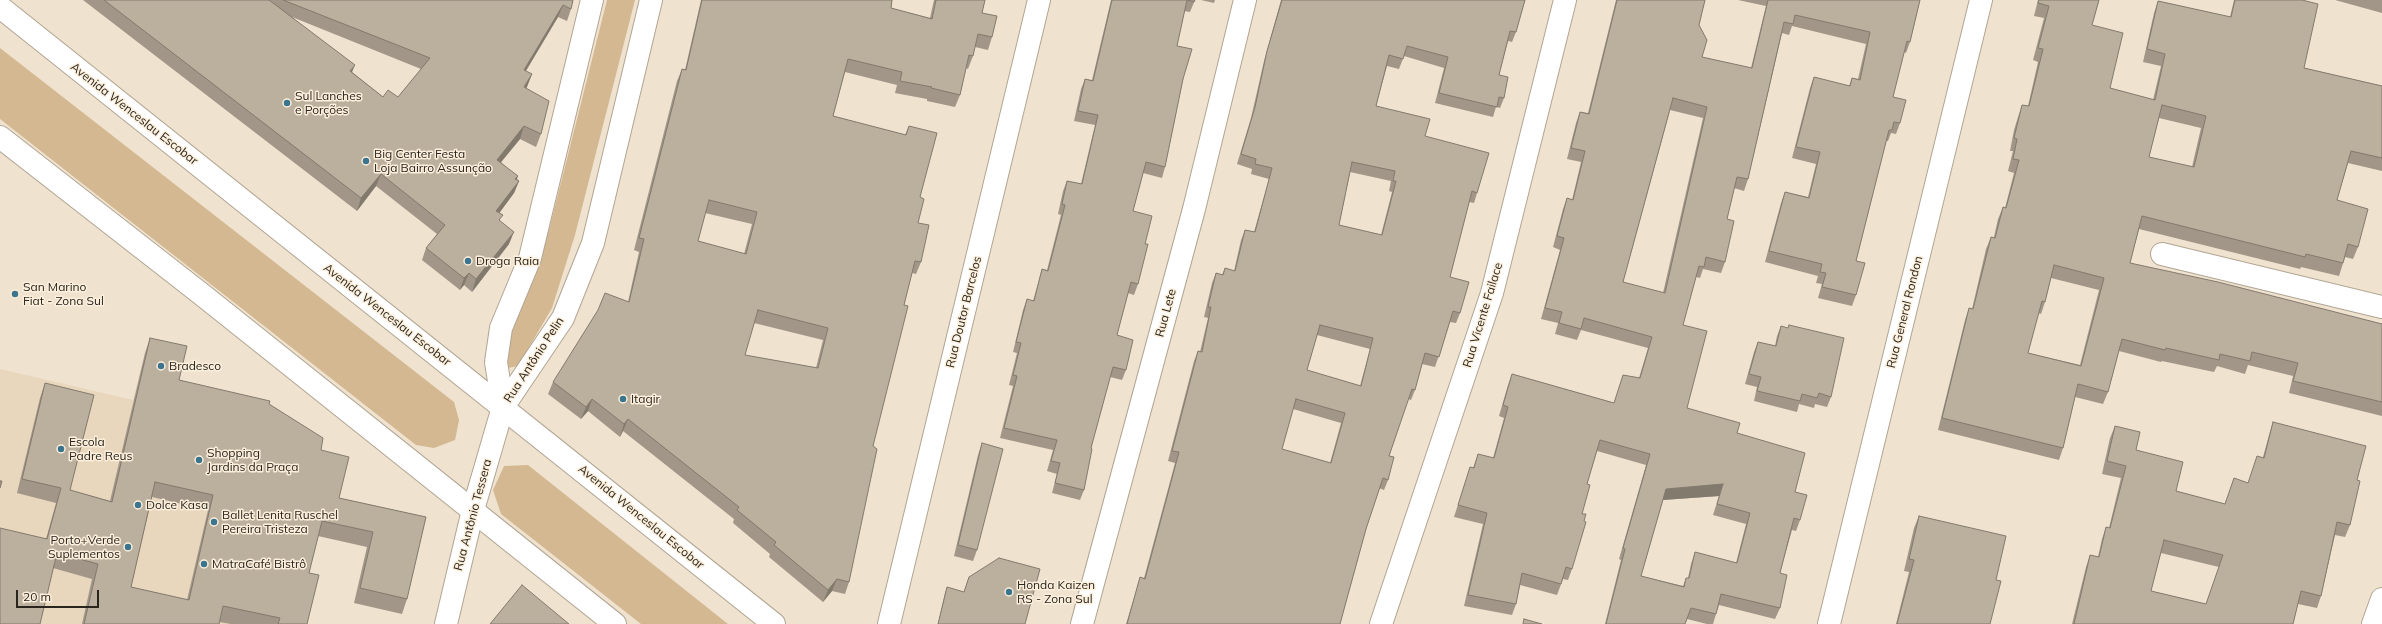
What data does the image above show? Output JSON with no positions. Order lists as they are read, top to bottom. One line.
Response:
{"streets":{"street":["Avenida Wenceslau Escobar","Rua Doutor Barcelos","Rua General Rondon","Rua Lete","Rua Vicente Failace","Rua Antônio Pelin","Rua Antônio Tessera"]},"crossings":[["Avenida Wenceslau Escobar","Rua Antônio Pelin"],["Avenida Wenceslau Escobar","Rua Antônio Tessera"],["Rua Antônio Pelin","Rua Antônio Tessera"]],"places":["Sul Lanches e Porções","Big Center Festa Loja Bairro Assunção","Droga Raia","San Marino Fiat - Zona Sul","Bradesco","Itagir","Escola Padre Reus","Shopping Jardins da Praça","Dolce Kasa","Ballet Lenita Ruschel Pereira Tristeza","Porto+Verde Suplementos","MatraCafé Bistrô","Honda Kaizen RS - Zona Sul"],"scale_bar":"20 m"}
